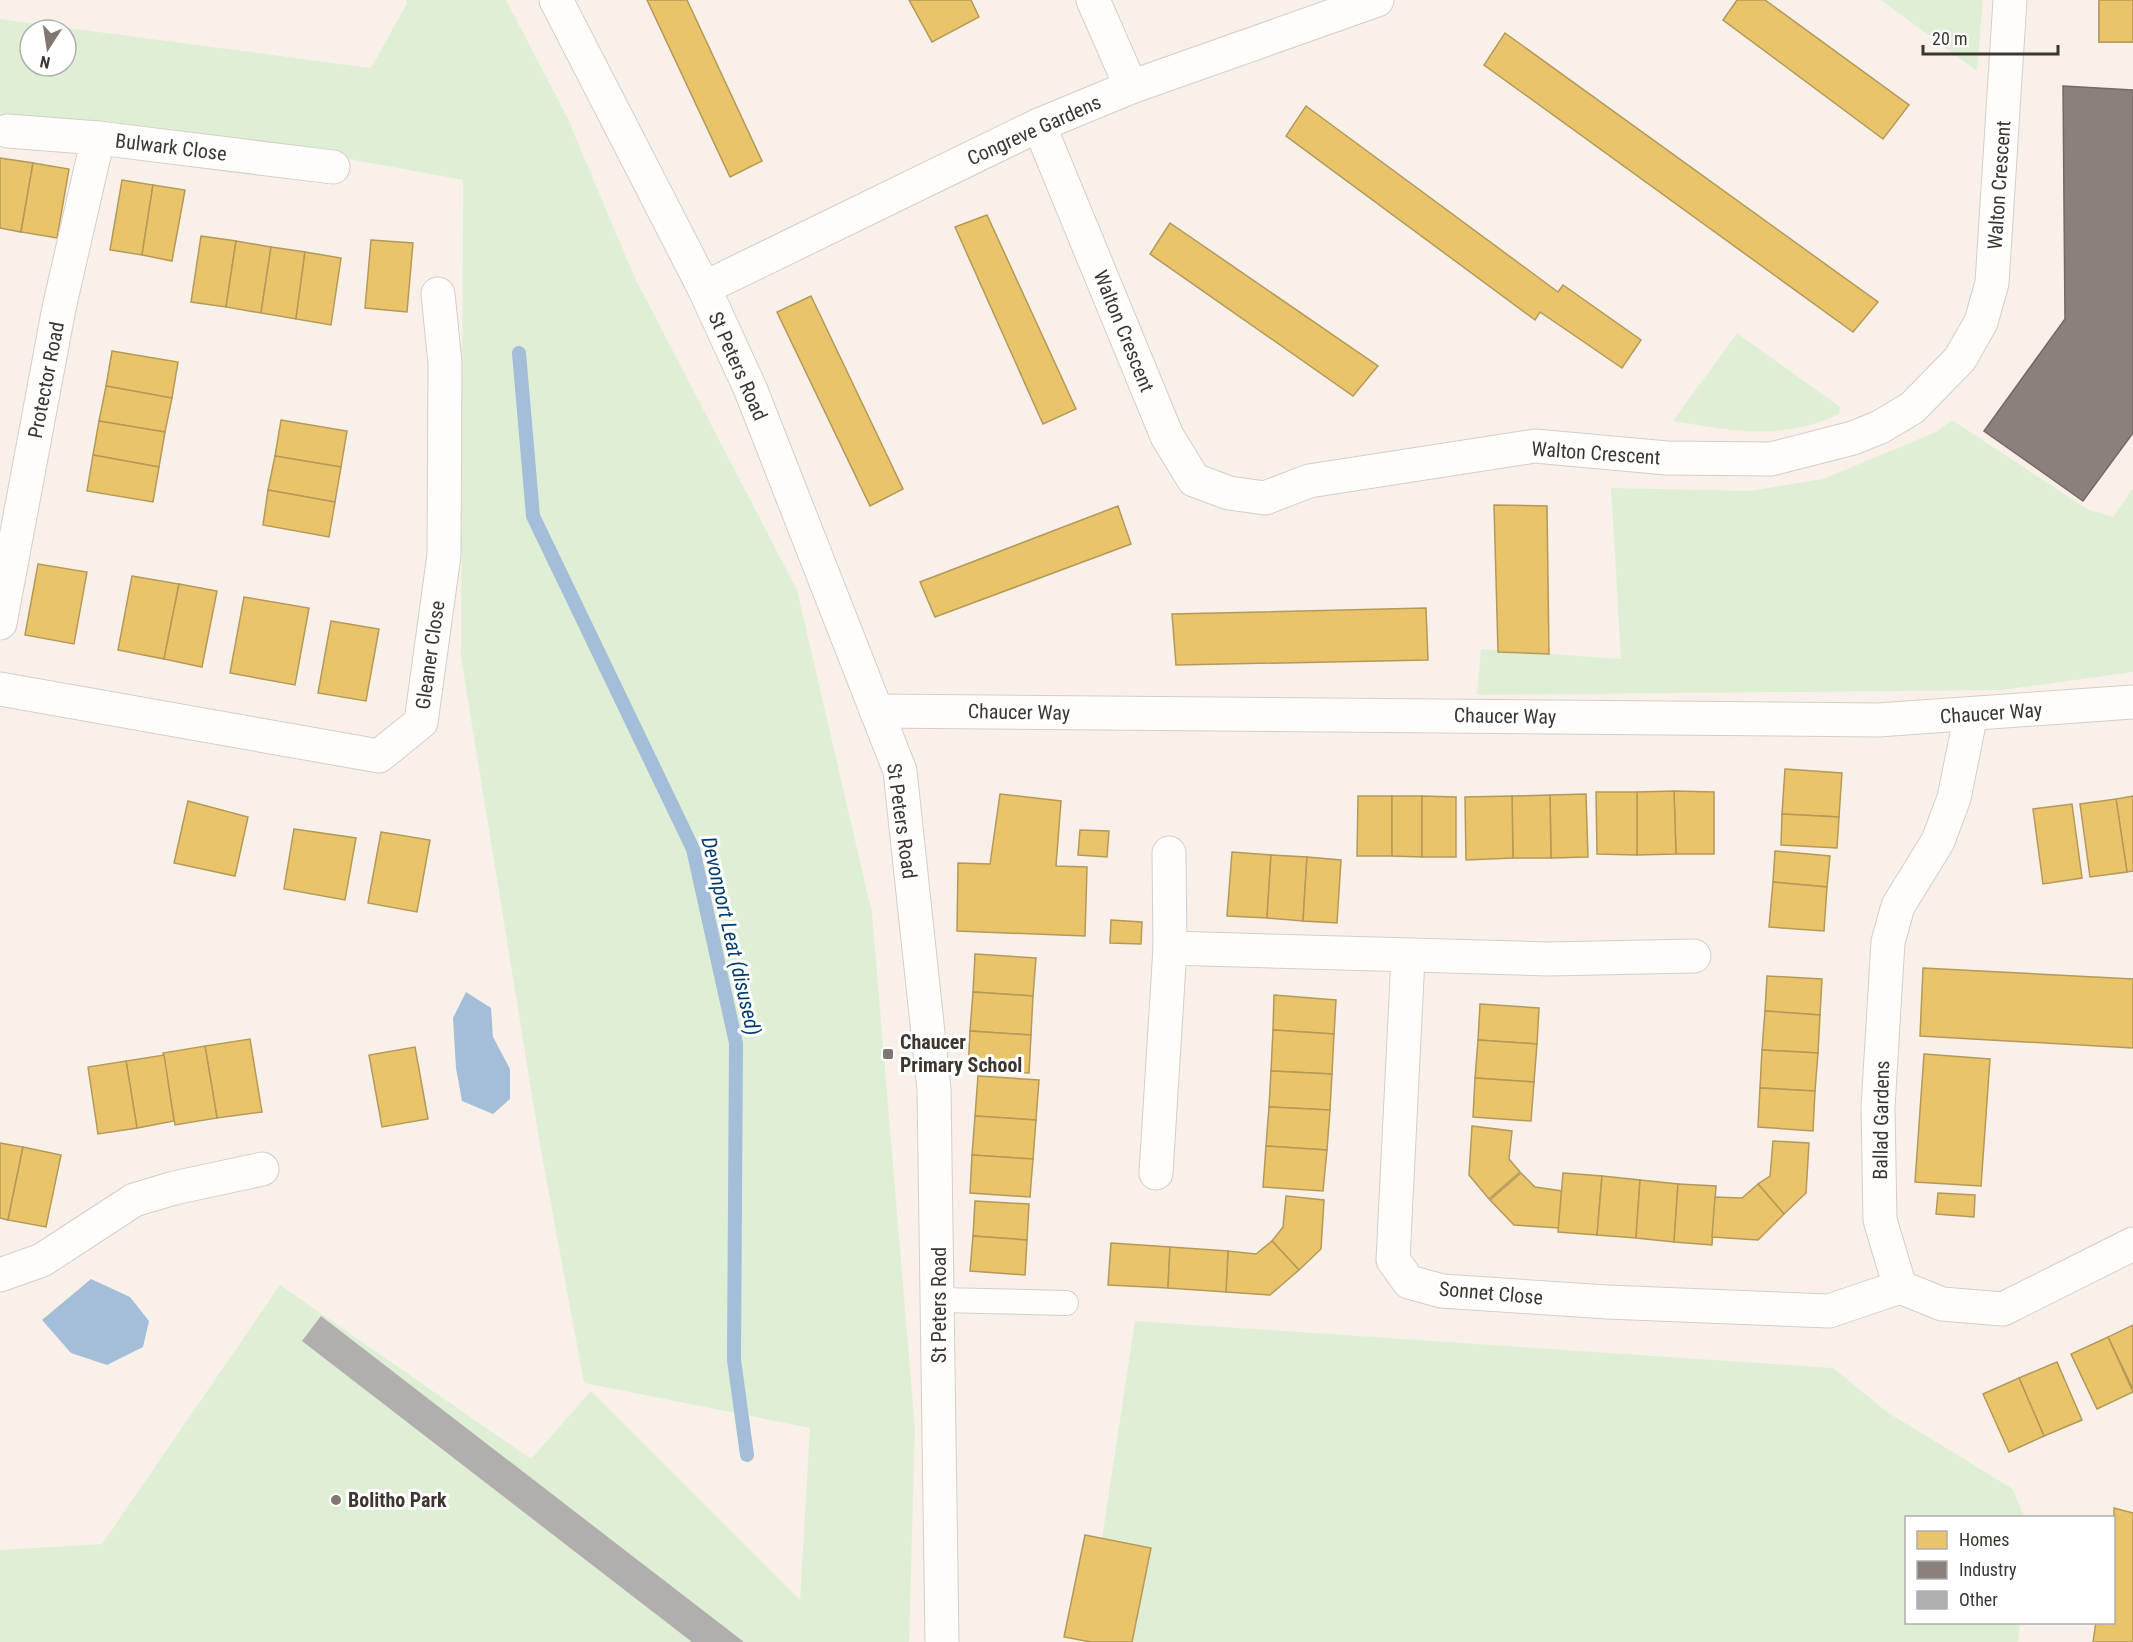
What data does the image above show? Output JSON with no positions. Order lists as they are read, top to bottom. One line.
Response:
{"streets":{"street":["Congreve Gardens","Bulwark Close","Walton Crescent","St Peters Road","Protector Road","Gleaner Close","Chaucer Way","Ballad Gardens","Sonnet Close"]},"crossings":[["Congreve Gardens","Walton Crescent"],["Congreve Gardens","St Peters Road"],["Bulwark Close","Protector Road"],["St Peters Road","Chaucer Way"],["Chaucer Way","Ballad Gardens"],["Ballad Gardens","Sonnet Close"]],"water":["Devonport Leat (disused)"],"places":{"transit":["Chaucer Primary School"],"other":["Bolitho Park"]},"legend":["Homes","Industry","Other"],"scale_bar":"20 m","north":"bottom"}
